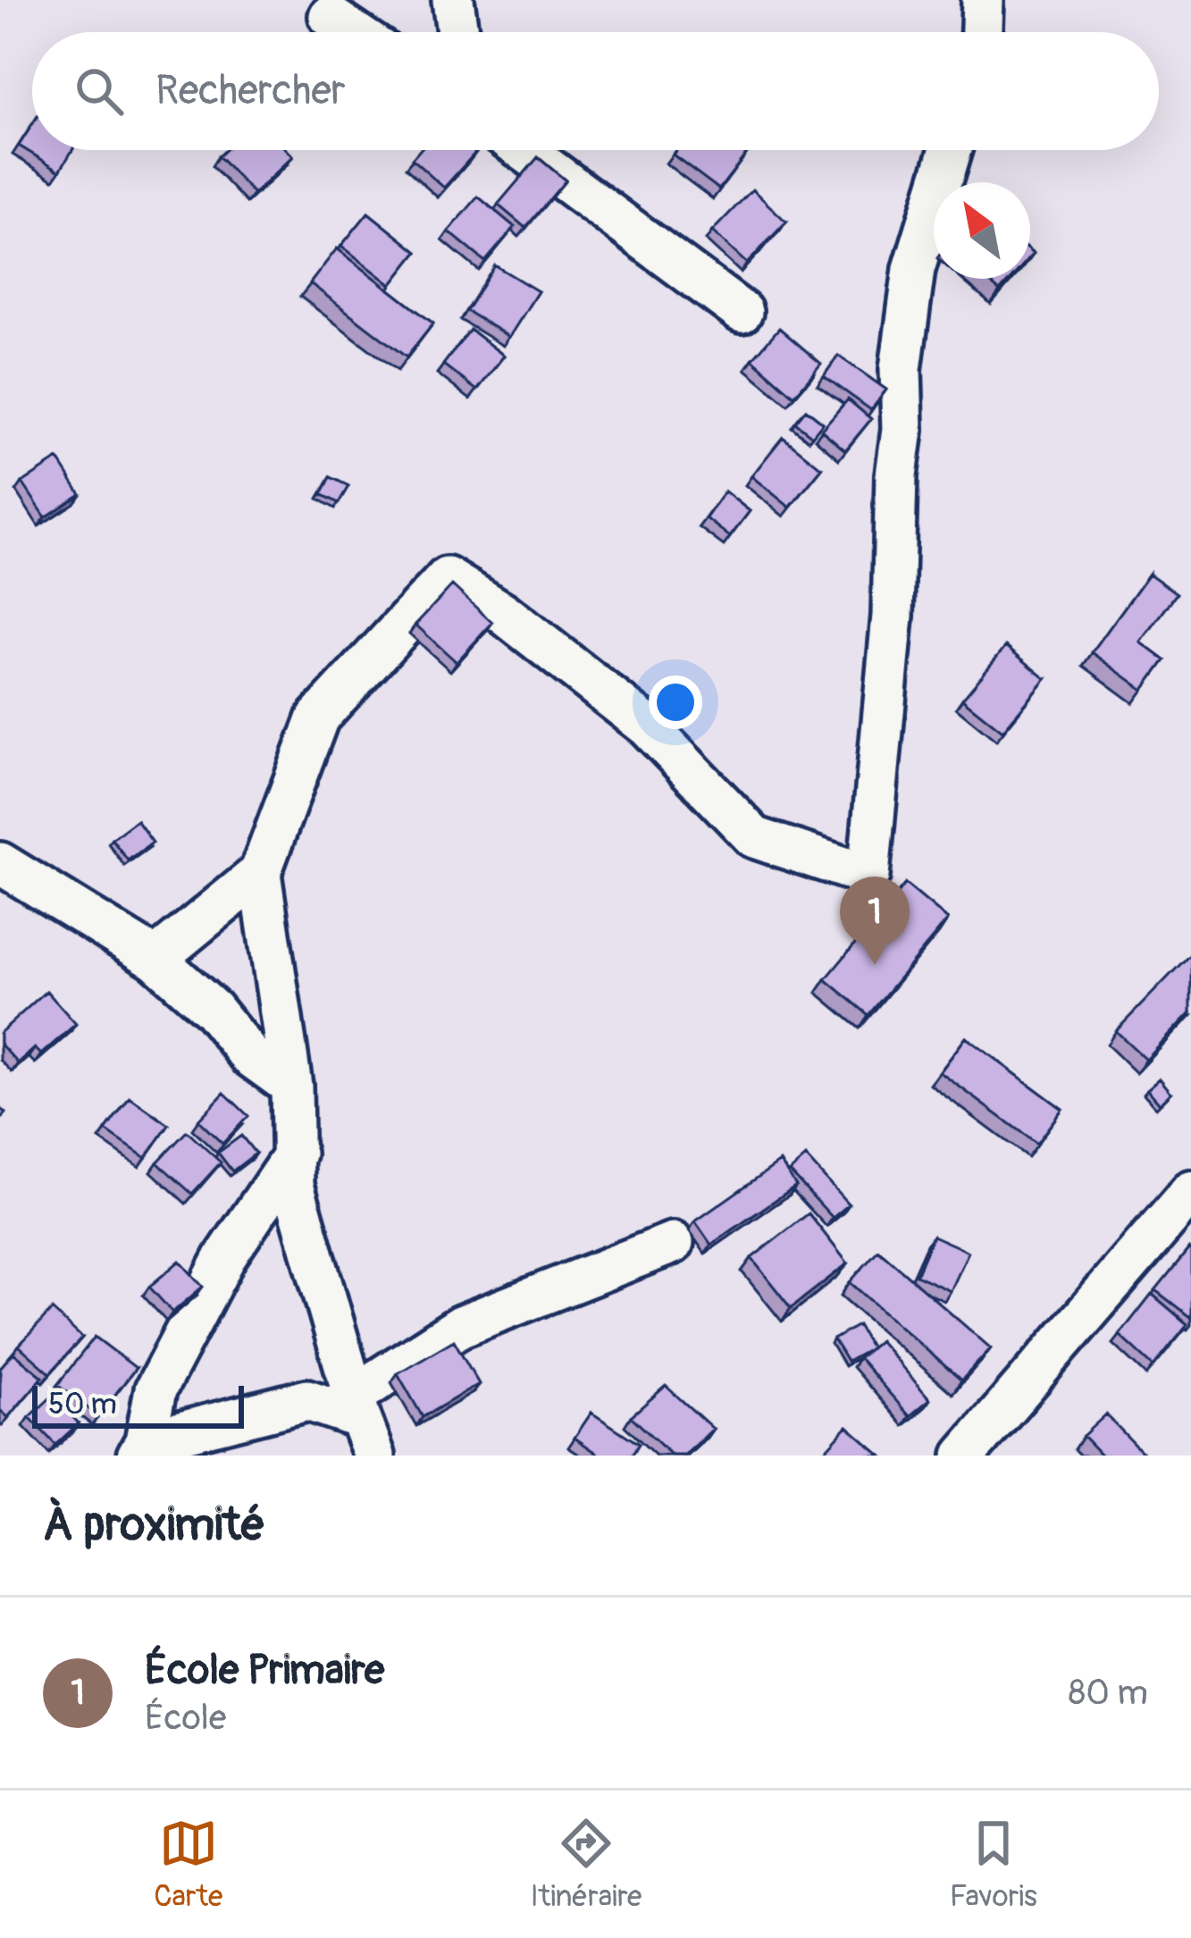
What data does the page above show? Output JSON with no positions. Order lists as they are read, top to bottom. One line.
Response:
{"scale_bar":"50 m","north":"top left","page":{"search":"Rechercher","pins":"1","scale":"50 m","heading":"À proximité","list":[{"mark":"1","name":"École Primaire","note":"École","value":"80 m"}],"nav":["Carte","Itinéraire","Favoris"]}}
